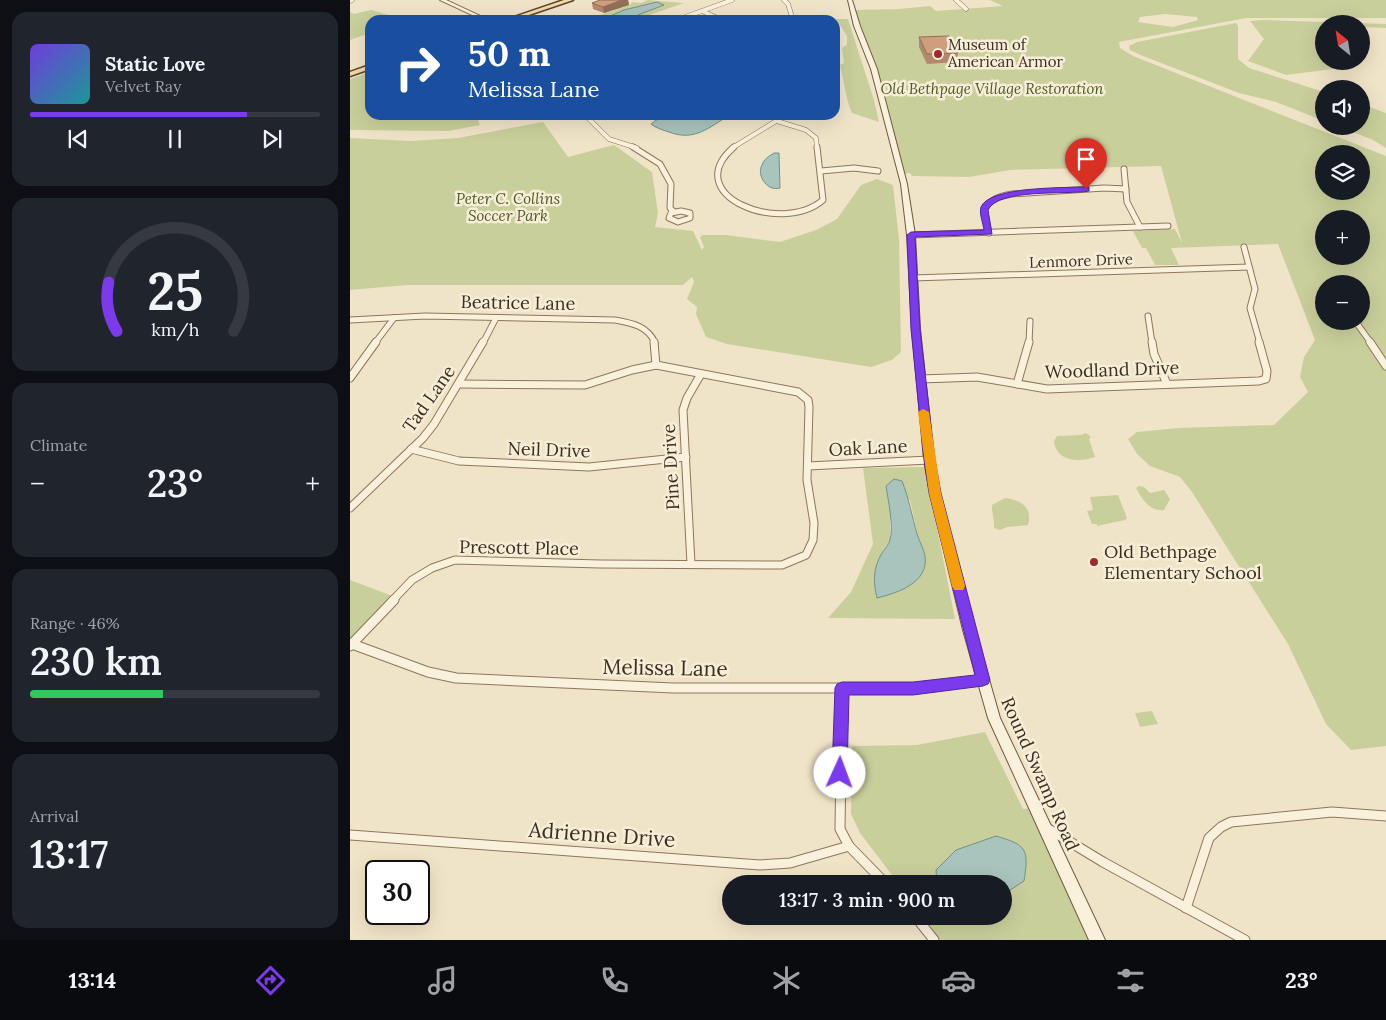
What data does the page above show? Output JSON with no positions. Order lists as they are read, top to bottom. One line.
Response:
{"streets":{"main road":["Round Swamp Road"],"street":["Lenmore Drive","Beatrice Lane","Woodland Drive","Tad Lane","Oak Lane","Neil Drive","Pine Drive","Prescott Place","Melissa Lane","Adrienne Drive"]},"crossings":[["Lenmore Drive","Woodland Drive"],["Lenmore Drive","Round Swamp Road"],["Beatrice Lane","Tad Lane"],["Woodland Drive","Round Swamp Road"],["Tad Lane","Neil Drive"],["Oak Lane","Prescott Place"],["Oak Lane","Round Swamp Road"],["Neil Drive","Pine Drive"],["Pine Drive","Prescott Place"],["Prescott Place","Melissa Lane"],["Melissa Lane","Round Swamp Road"]],"parks":["Old Bethpage Village Restoration","Peter C. Collins Soccer Park"],"places":["Museum of American Armor","Old Bethpage Elementary School"],"north":"top left","page":{"map_buttons":["+","−"],"turn":["50 m","Melissa Lane"],"song":["Static Love","Velvet Ray"],"tile":["Climate",["Range · 46%","230 km"],["Arrival","13:17"]],"heat":["−","23°","+"],"limit":"30","trip":"13:17 · 3 min · 900 m","tabs":["13:14","23°"],"gauge":["25","km/h"]}}
